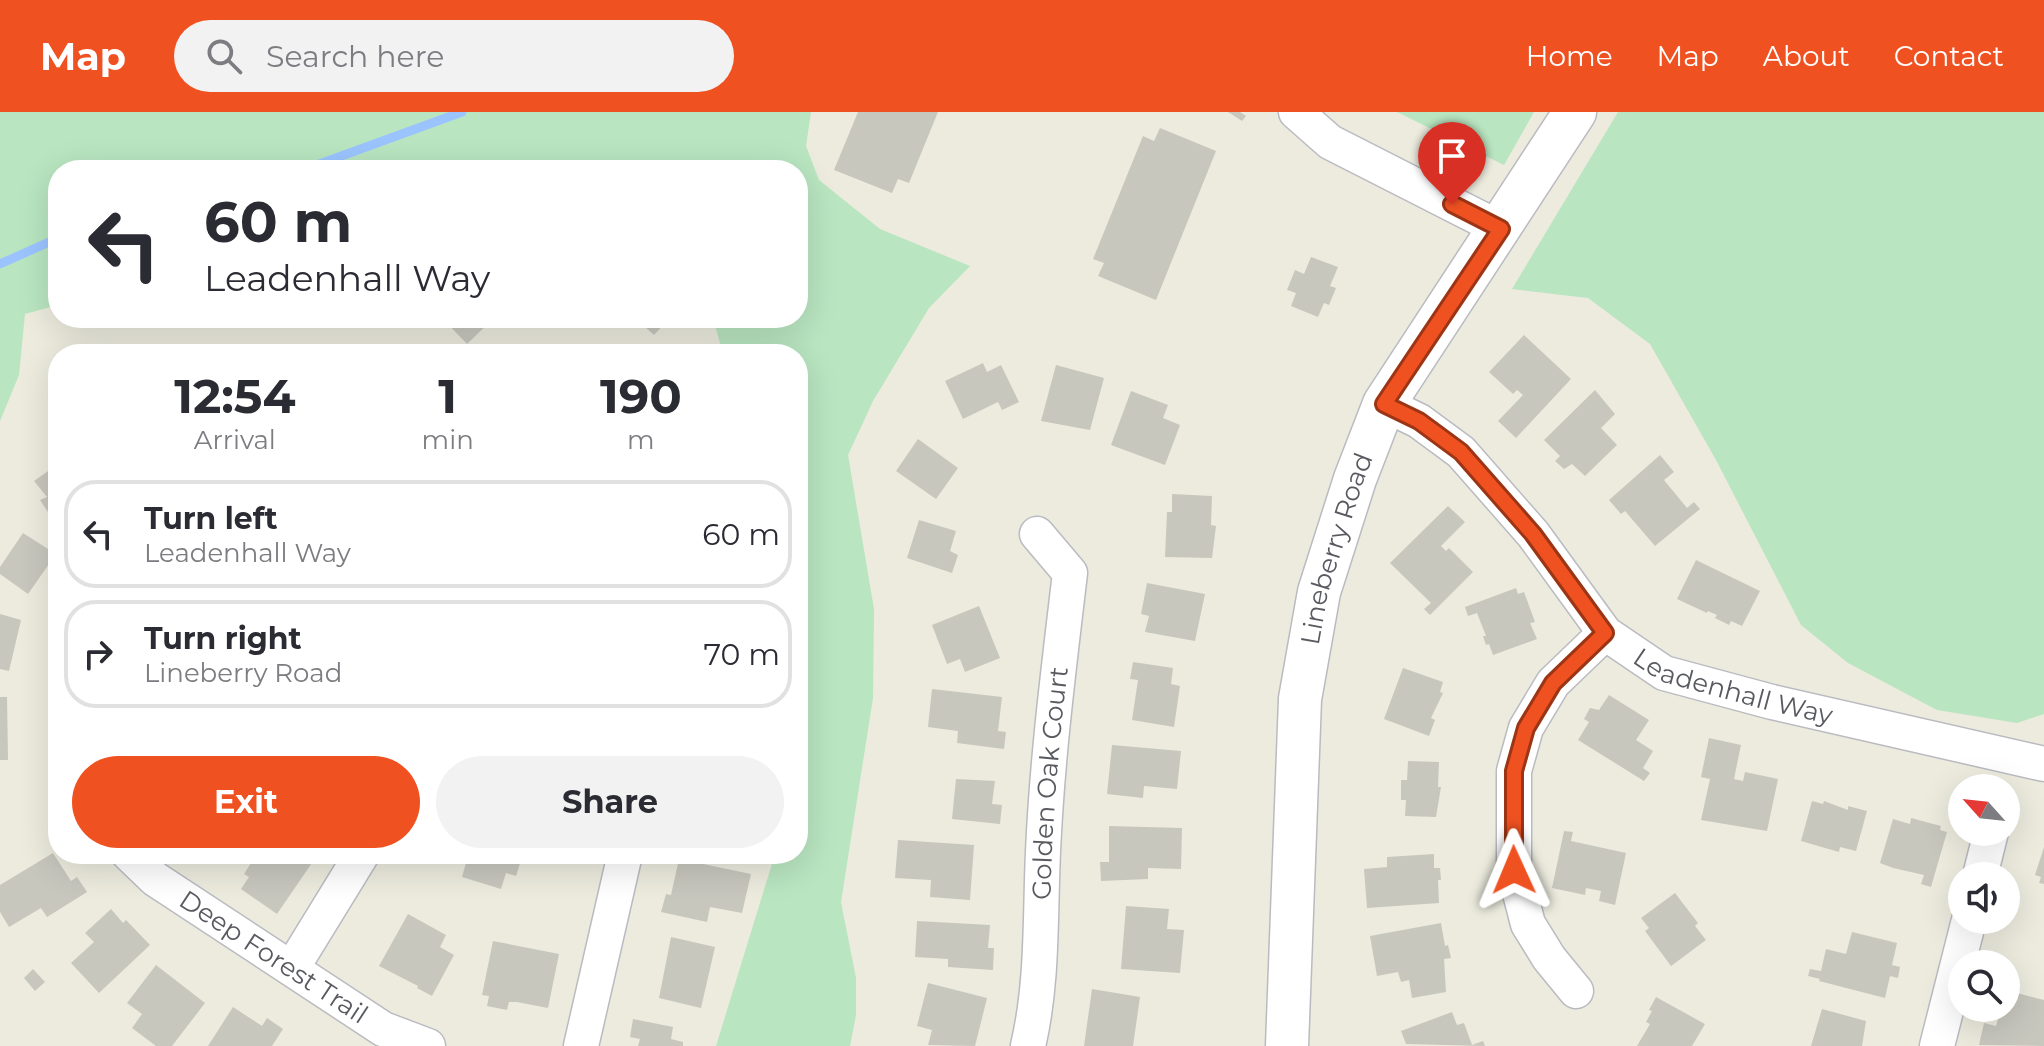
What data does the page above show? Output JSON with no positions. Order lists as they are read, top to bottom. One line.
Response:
{"streets":{"street":["Lineberry Road","Leadenhall Way","Golden Oak Court","Deep Forest Trail"]},"crossings":[["Lineberry Road","Leadenhall Way"]],"north":"top left","page":{"header":"Map","search":"Search here","nav":["Home","Map","About","Contact"],"turn":["60 m","Leadenhall Way"],"eta":["12:54","Arrival","1","min","190","m"],"list":[{"name":"Turn left","note":"Leadenhall Way","value":"60 m"},{"name":"Turn right","note":"Lineberry Road","value":"70 m"}],"buttons":["Exit","Share"]}}
